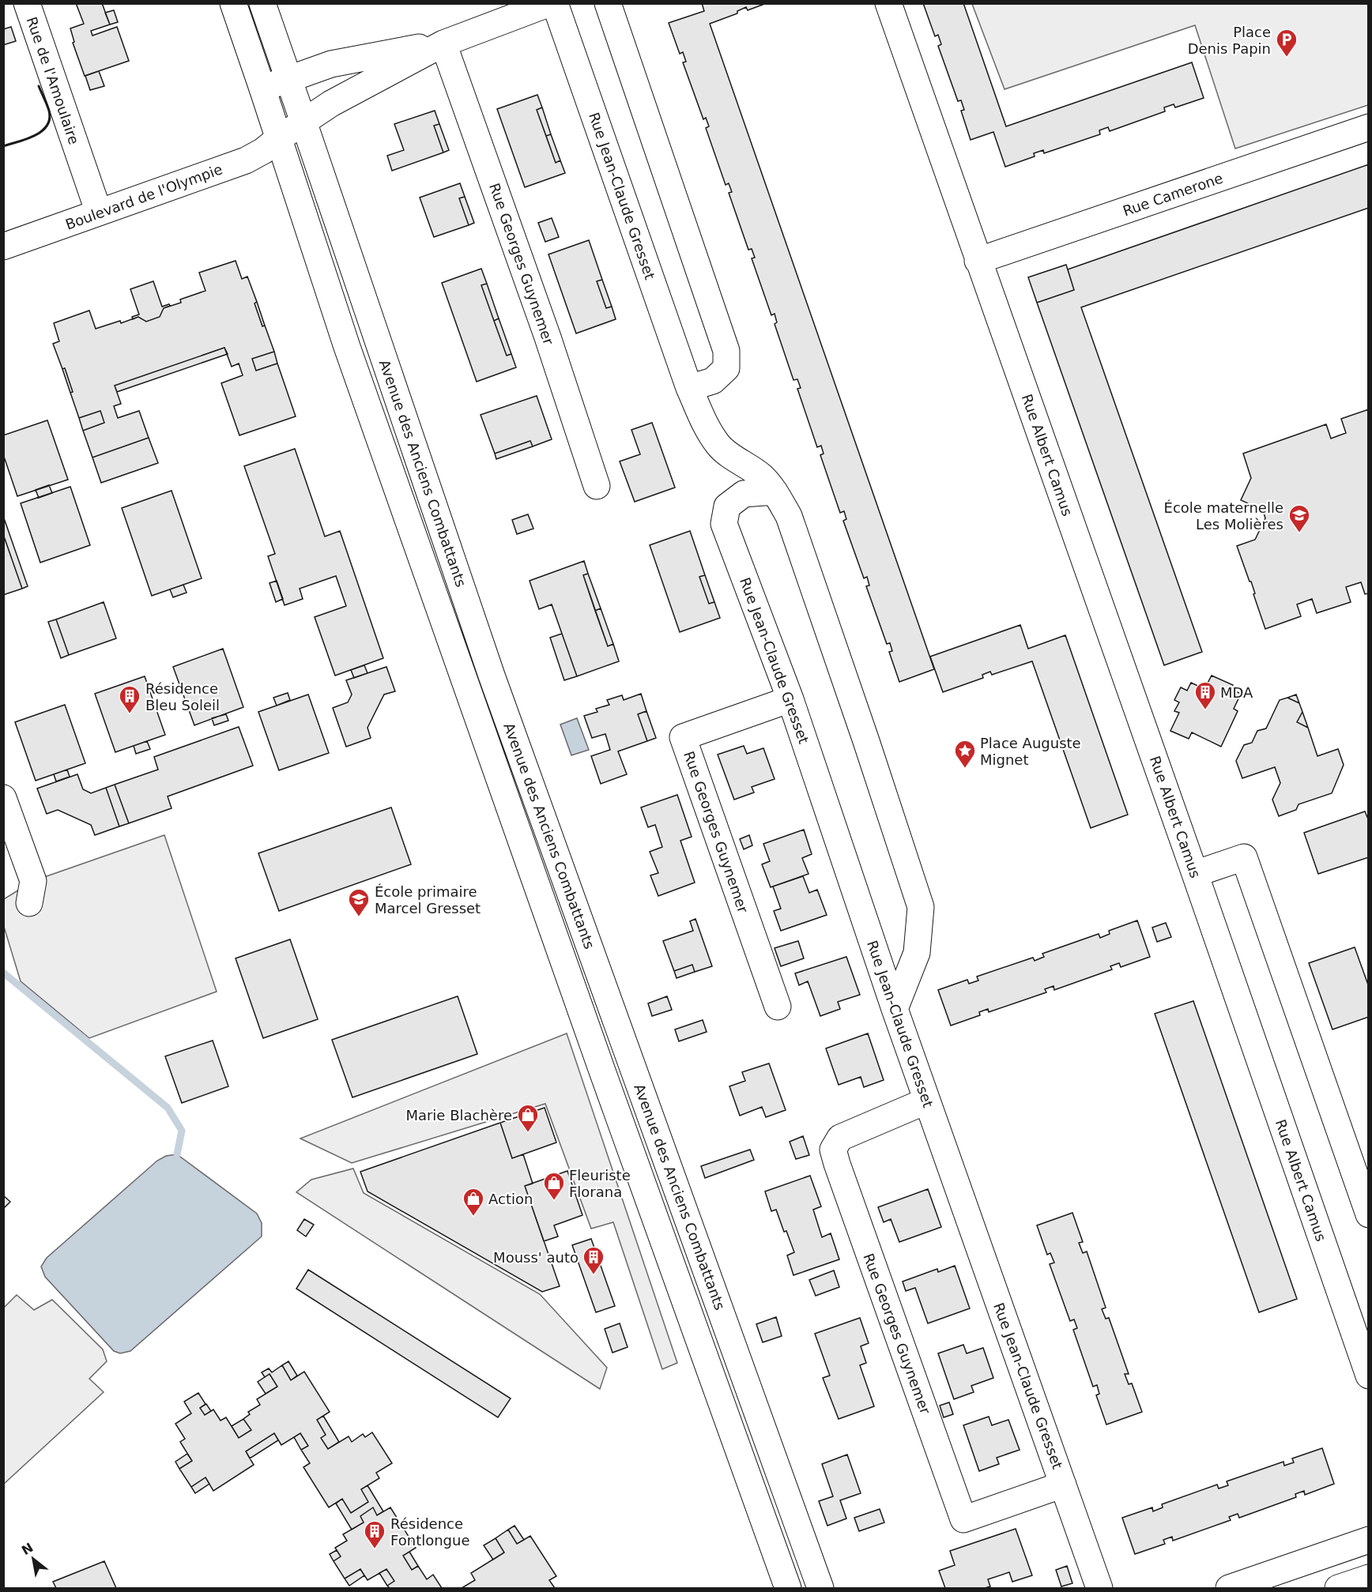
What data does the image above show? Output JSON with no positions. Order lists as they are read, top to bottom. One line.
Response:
{"streets":{"street":["Rue de l'Amoulaire","Rue Camerone","Rue Jean-Claude Gresset","Boulevard de l'Olympie","Rue Georges Guynemer","Rue Albert Camus","Avenue des Anciens Combattants"]},"crossings":[["Rue de l'Amoulaire","Boulevard de l'Olympie"],["Rue Camerone","Rue Albert Camus"],["Rue Jean-Claude Gresset","Rue Georges Guynemer"],["Boulevard de l'Olympie","Rue Georges Guynemer"],["Boulevard de l'Olympie","Avenue des Anciens Combattants"]],"places":{"parking":["Place Denis Papin"],"school or university":["École maternelle Les Molières","École primaire Marcel Gresset"],"building":["MDA","Résidence Bleu Soleil","Mouss' auto","Résidence Fontlongue"],"place":["Place Auguste Mignet"],"shop":["Marie Blachère","Fleuriste Florana","Action"]},"north":"top left"}
